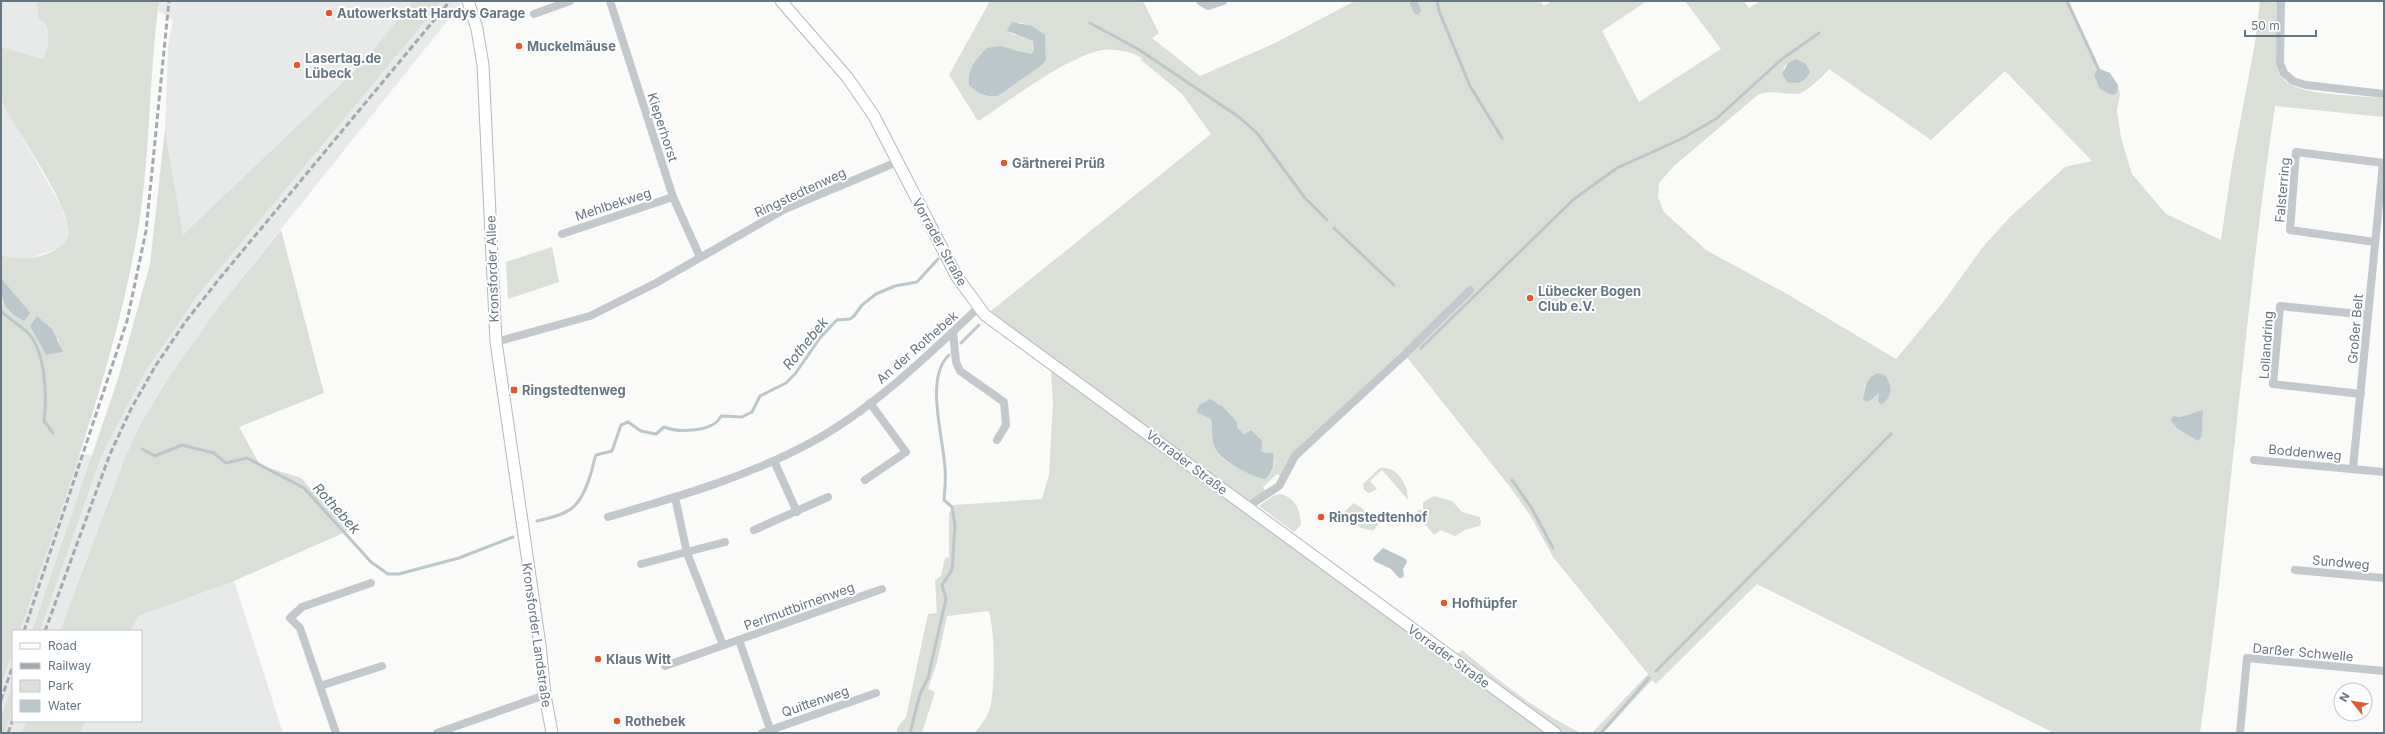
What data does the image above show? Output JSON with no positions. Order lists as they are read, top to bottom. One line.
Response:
{"streets":{"street":["Kieperhorst","Falsterring","Ringstedtenweg","Mehlbekweg","Vorrader Straße","Kronsforder Allee","Großer Belt","Lollandring","An der Rothebek","Boddenweg","Sundweg","Perlmuttbirnenweg","Kronsforder Landstraße","Darßer Schwelle","Quittenweg"]},"crossings":[["Kieperhorst","Ringstedtenweg"],["Kieperhorst","Mehlbekweg"],["Falsterring","Großer Belt"],["Ringstedtenweg","Vorrader Straße"],["Ringstedtenweg","Kronsforder Allee"],["Vorrader Straße","An der Rothebek"],["Kronsforder Allee","Kronsforder Landstraße"],["Großer Belt","Lollandring"],["Großer Belt","Boddenweg"]],"water":["Rothebek"],"places":{"other":["Autowerkstatt Hardys Garage","Muckelmäuse","Lasertag.de Lübeck","Gärtnerei Prüß","Lübecker Bogen Club e.V.","Ringstedtenhof","Hofhüpfer","Klaus Witt","Rothebek"],"transit":["Ringstedtenweg"]},"legend":["Road","Railway","Park","Water"],"scale_bar":"50 m","north":"top left"}
